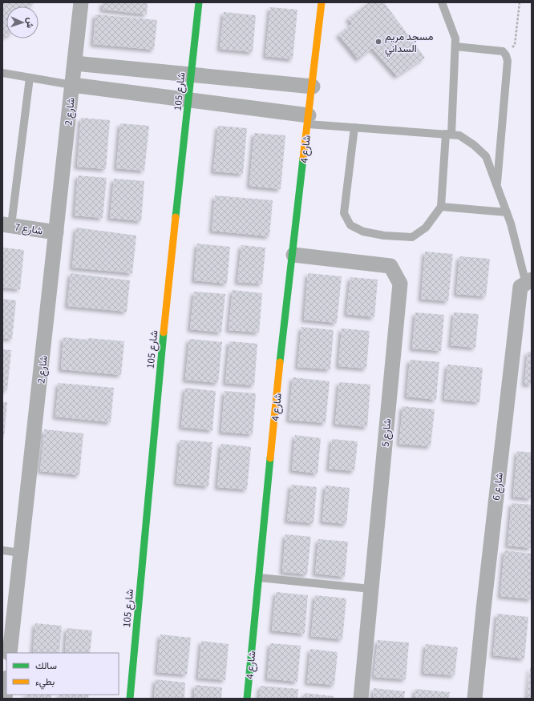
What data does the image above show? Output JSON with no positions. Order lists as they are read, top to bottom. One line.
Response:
{"streets":{"street":["شارع 105","شارع 2","شارع 4","شارع 7","شارع 5","شارع 6"]},"crossings":[["شارع 105","شارع 2"],["شارع 2","شارع 7"],["شارع 4","شارع 5"]],"places":["مسجد مريم السداني"],"legend":["سالك","بطيء"],"north":"right"}
